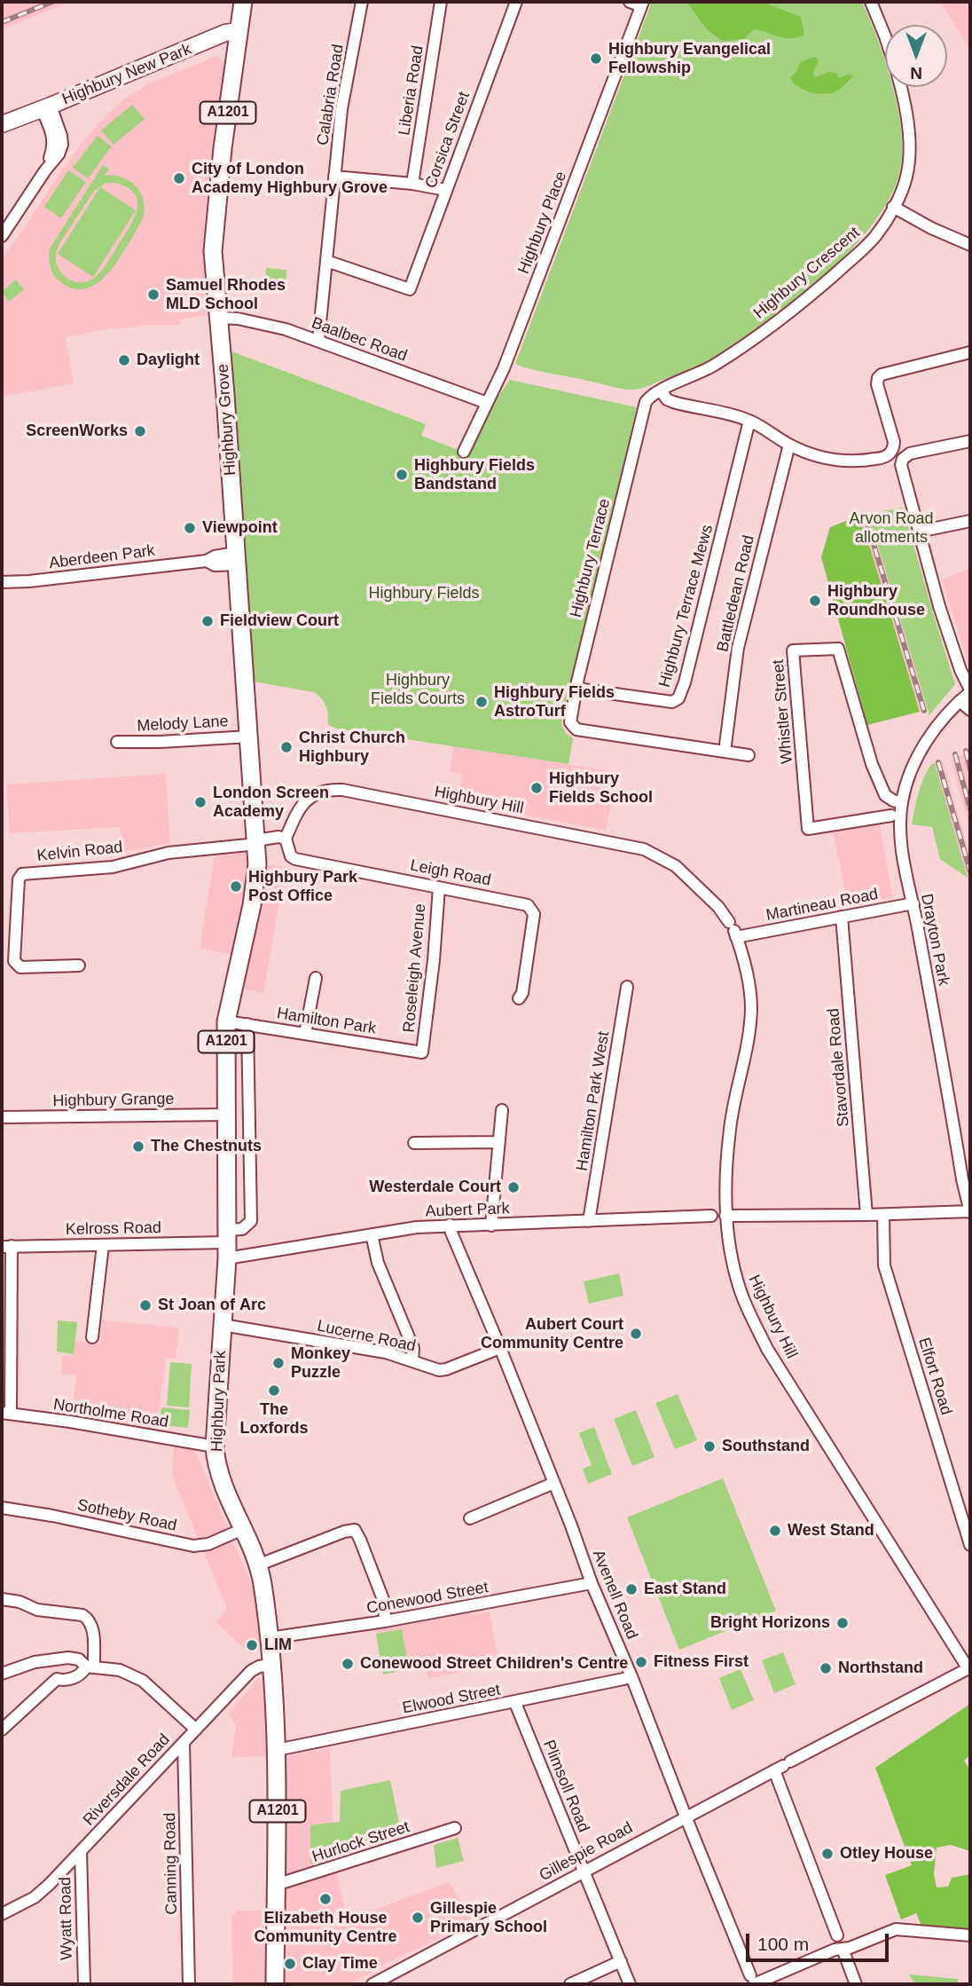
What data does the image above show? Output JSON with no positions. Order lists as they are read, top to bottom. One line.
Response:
{"streets":{"main road":["A1201","Highbury Grove","Highbury Park"],"street":["Highbury New Park","Liberia Road","Calabria Road","Corsica Street","Highbury Place","Highbury Crescent","Baalbec Road","Aberdeen Park","Highbury Terrace","Battledean Road","Highbury Terrace Mews","Whistler Street","Melody Lane","Highbury Hill","Kelvin Road","Leigh Road","Martineau Road","Drayton Park","Roseleigh Avenue","Hamilton Park","Stavordale Road","Highbury Grange","Hamilton Park West","Aubert Park","Kelross Road","Lucerne Road","Elfort Road","Northolme Road","Sotheby Road","Avenell Road","Conewood Street","Elwood Street","Riversdale Road","Plimsoll Road","Hurlock Street","Gillespie Road","Canning Road","Wyatt Road"]},"crossings":[["Highbury New Park","Highbury Grove"],["Calabria Road","Corsica Street"],["Calabria Road","Baalbec Road"],["A1201","Highbury Park"],["A1201","Conewood Street"],["A1201","Elwood Street"],["A1201","Riversdale Road"],["A1201","Hurlock Street"],["Highbury Place","Baalbec Road"],["Highbury Crescent","Highbury Terrace"],["Baalbec Road","Highbury Grove"],["Highbury Grove","Aberdeen Park"],["Highbury Grove","Melody Lane"],["Highbury Grove","Kelvin Road"],["Highbury Grove","Highbury Park"],["Highbury Terrace","Battledean Road"],["Highbury Terrace","Highbury Terrace Mews"],["Whistler Street","Drayton Park"],["Highbury Hill","Leigh Road"],["Highbury Hill","Martineau Road"],["Highbury Hill","Gillespie Road"],["Kelvin Road","Highbury Park"],["Leigh Road","Roseleigh Avenue"],["Martineau Road","Drayton Park"],["Martineau Road","Stavordale Road"],["Roseleigh Avenue","Hamilton Park"],["Hamilton Park","Highbury Park"],["Highbury Grange","Highbury Park"],["Hamilton Park West","Aubert Park"],["Aubert Park","Kelross Road"],["Aubert Park","Highbury Park"],["Aubert Park","Avenell Road"],["Kelross Road","Highbury Park"],["Lucerne Road","Highbury Park"],["Lucerne Road","Avenell Road"],["Highbury Park","Northolme Road"],["Highbury Park","Sotheby Road"],["Highbury Park","Conewood Street"],["Avenell Road","Conewood Street"],["Avenell Road","Elwood Street"],["Avenell Road","Gillespie Road"],["Elwood Street","Plimsoll Road"],["Riversdale Road","Canning Road"],["Riversdale Road","Wyatt Road"],["Plimsoll Road","Gillespie Road"]],"parks":["Arvon Road allotments","Highbury Fields","Highbury Fields Courts"],"places":["Highbury Evangelical Fellowship","City of London Academy Highbury Grove","Samuel Rhodes MLD School","Daylight","ScreenWorks","Highbury Fields Bandstand","Viewpoint","Highbury Roundhouse","Fieldview Court","Highbury Fields AstroTurf","Christ Church Highbury","Highbury Fields School","London Screen Academy","Highbury Park Post Office","The Chestnuts","Westerdale Court","St Joan of Arc","Aubert Court Community Centre","Monkey Puzzle","The Loxfords","Southstand","West Stand","East Stand","Bright Horizons","LIM","Fitness First","Conewood Street Children's Centre","Northstand","Otley House","Elizabeth House Community Centre","Gillespie Primary School","Clay Time"],"scale_bar":"100 m","north":"bottom"}
